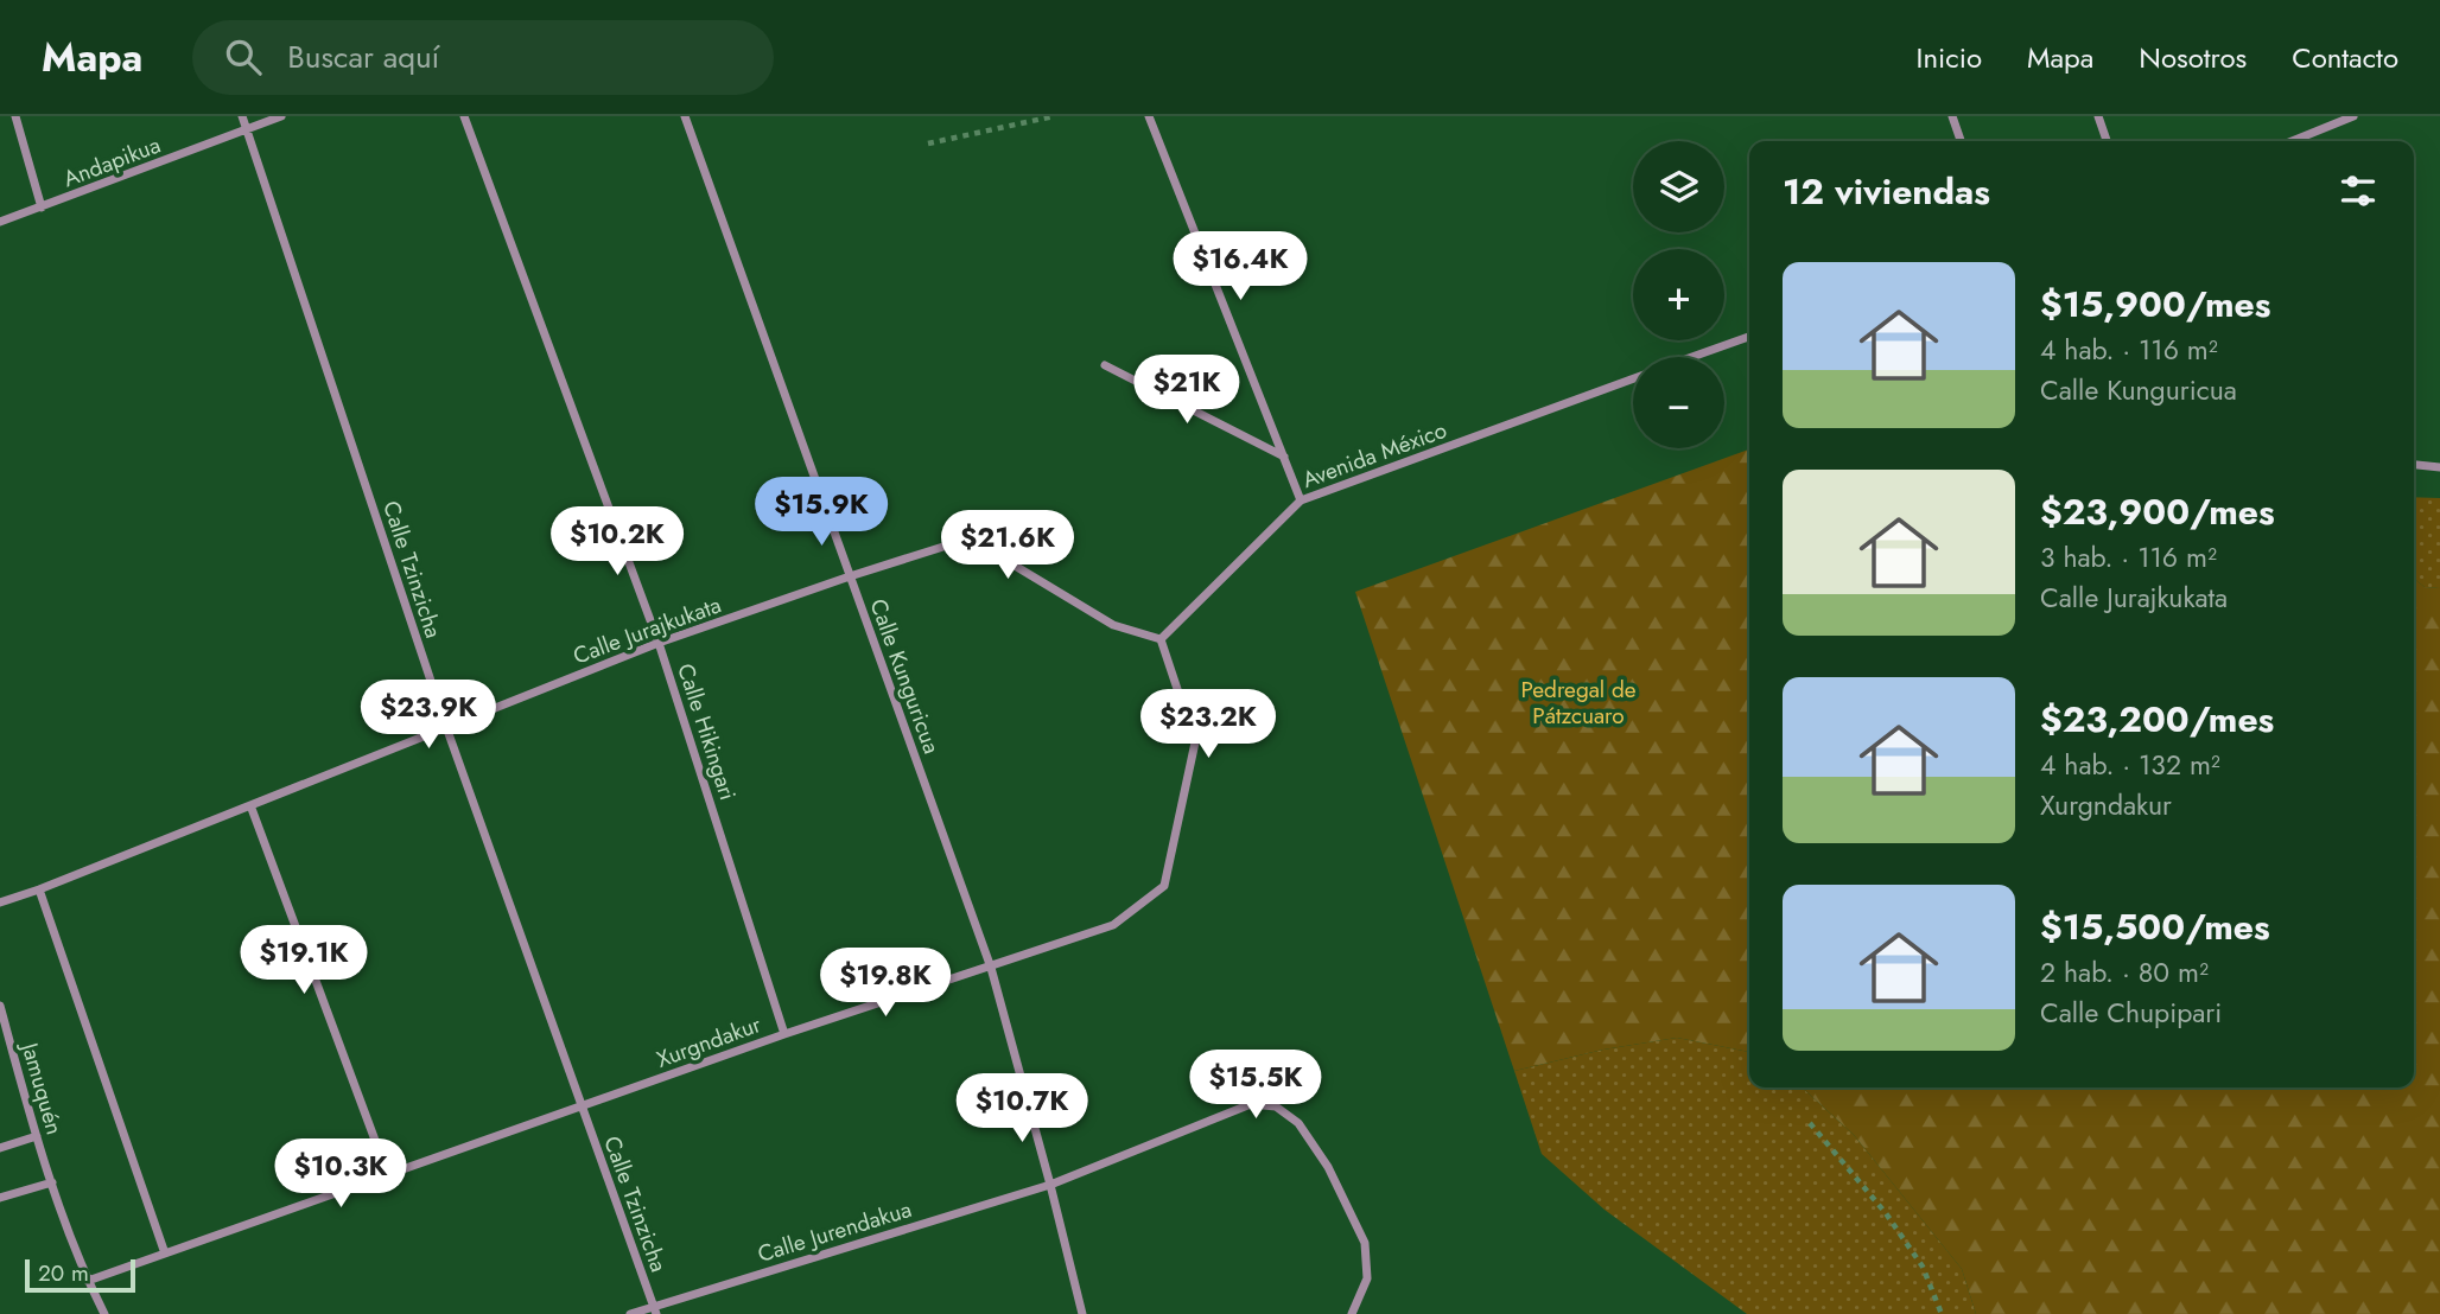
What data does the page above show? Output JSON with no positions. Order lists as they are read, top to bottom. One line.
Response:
{"streets":{"street":["Andapikua","Avenida México","Calle Tzinzicha","Calle Jurajkukata","Calle Kunguricua","Calle Hikingari","Xurgndakur","Jamuquén","Calle Jurendakua"]},"crossings":[["Andapikua","Calle Tzinzicha"],["Avenida México","Calle Jurajkukata"],["Avenida México","Xurgndakur"],["Calle Tzinzicha","Calle Jurajkukata"],["Calle Tzinzicha","Xurgndakur"],["Calle Tzinzicha","Calle Jurendakua"],["Calle Jurajkukata","Calle Kunguricua"],["Calle Jurajkukata","Calle Hikingari"],["Calle Jurajkukata","Xurgndakur"],["Calle Kunguricua","Xurgndakur"],["Calle Kunguricua","Calle Jurendakua"],["Calle Hikingari","Xurgndakur"],["Xurgndakur","Jamuquén"]],"parks":["Pedregal de Pátzcuaro"],"scale_bar":"20 m","page":{"header":"Mapa","search":"Buscar aquí","nav":["Inicio","Mapa","Nosotros","Contacto"],"map_buttons":["+","−"],"heading":"12 viviendas","price":["$16.4K","$21K","$15.9K","$10.2K","$21.6K","$23.9K","$23.2K","$19.1K","$19.8K","$15.5K","$10.7K","$10.3K"],"list":[{"name":"$15,900/mes","note":"4 hab. · 116 m² · Calle Kunguricua"},{"name":"$23,900/mes","note":"3 hab. · 116 m² · Calle Jurajkukata"},{"name":"$23,200/mes","note":"4 hab. · 132 m² · Xurgndakur"},{"name":"$15,500/mes","note":"2 hab. · 80 m² · Calle Chupipari"}],"scale":"20 m"}}
